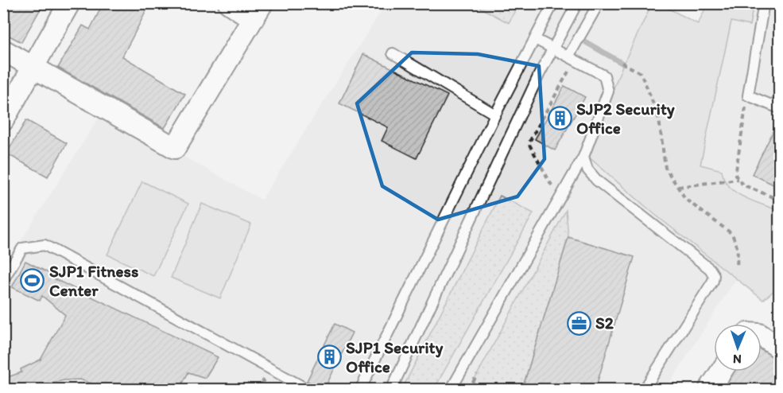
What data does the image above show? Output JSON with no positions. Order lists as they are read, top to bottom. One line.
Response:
{"places":{"building":["SJP2 Security Office","SJP1 Security Office"],"sports":["SJP1 Fitness Center"],"office":["S2"]},"north":"bottom"}
